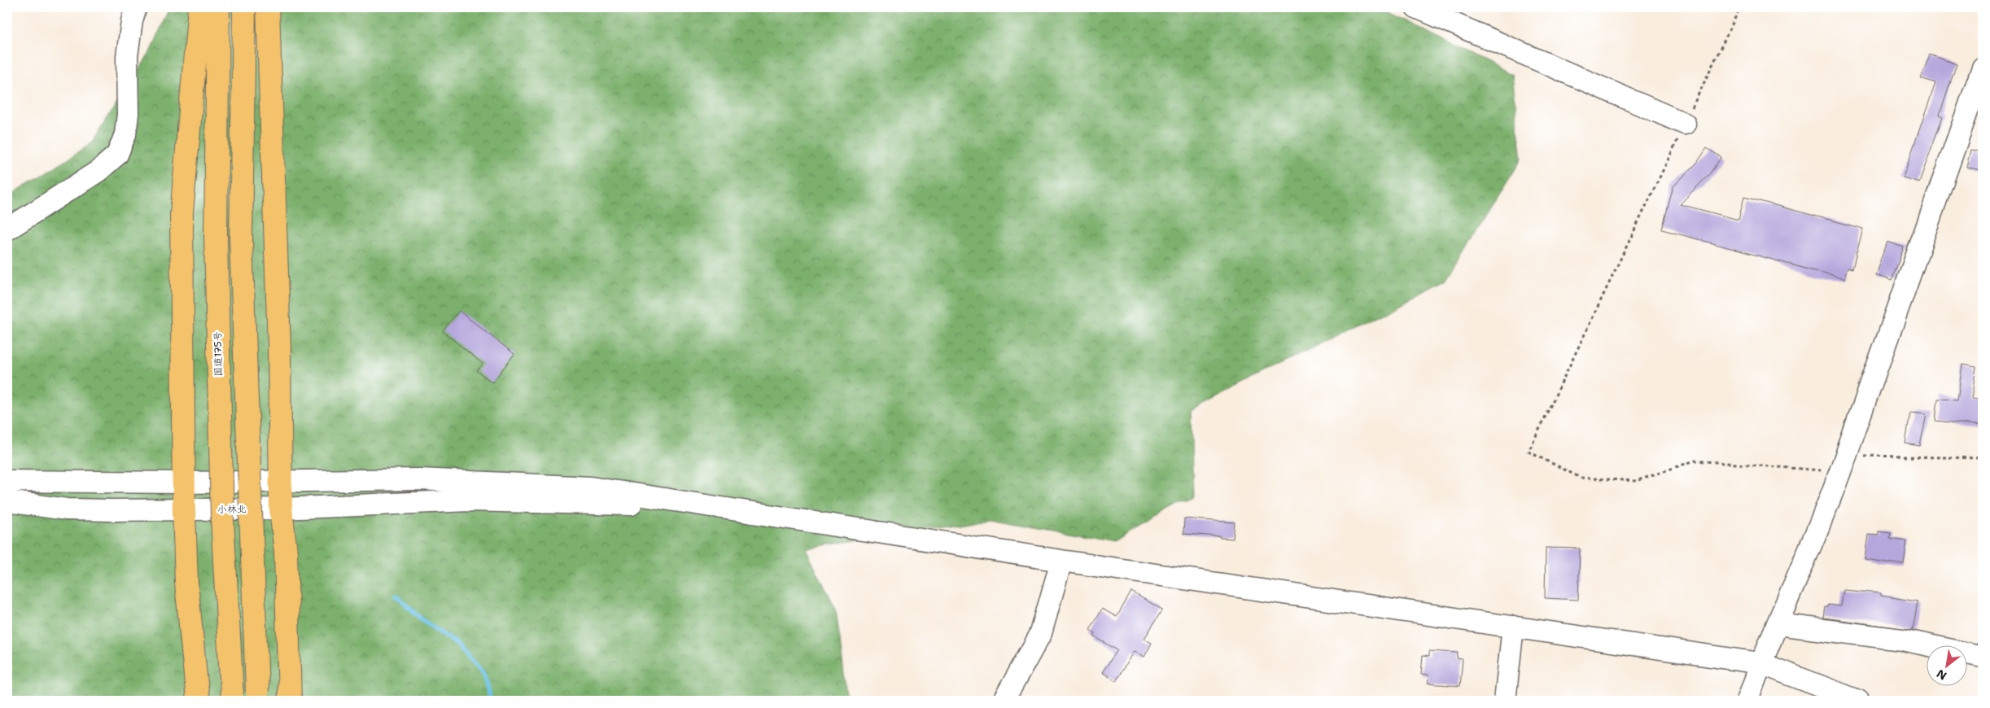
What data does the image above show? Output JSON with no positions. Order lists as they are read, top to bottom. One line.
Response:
{"streets":{"highway":["国道175号"],"street":["小林北"]},"north":"bottom left"}
